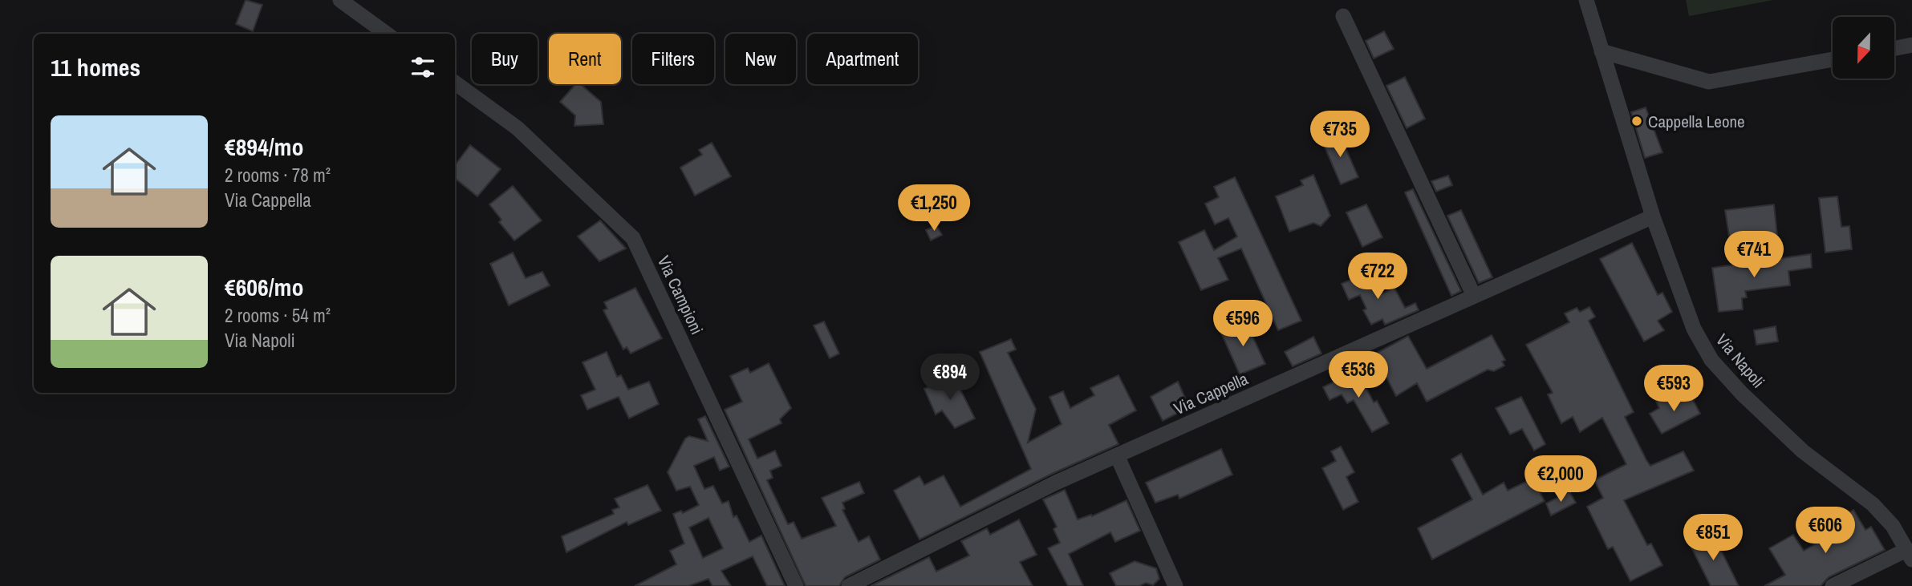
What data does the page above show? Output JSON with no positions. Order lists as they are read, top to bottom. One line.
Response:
{"streets":{"street":["Via Campioni","Via Napoli","Via Cappella"]},"crossings":[["Via Napoli","Via Cappella"]],"places":["Cappella Leone"],"north":"bottom","page":{"chip":["Buy","Rent","Filters","New","Apartment"],"heading":"11 homes","list":[{"name":"€894/mo","note":"2 rooms · 78 m² · Via Cappella"},{"name":"€606/mo","note":"2 rooms · 54 m² · Via Napoli"}],"price":["€735","€1,250","€741","€722","€596","€536","€894","€593","€2,000","€606","€851"]}}
